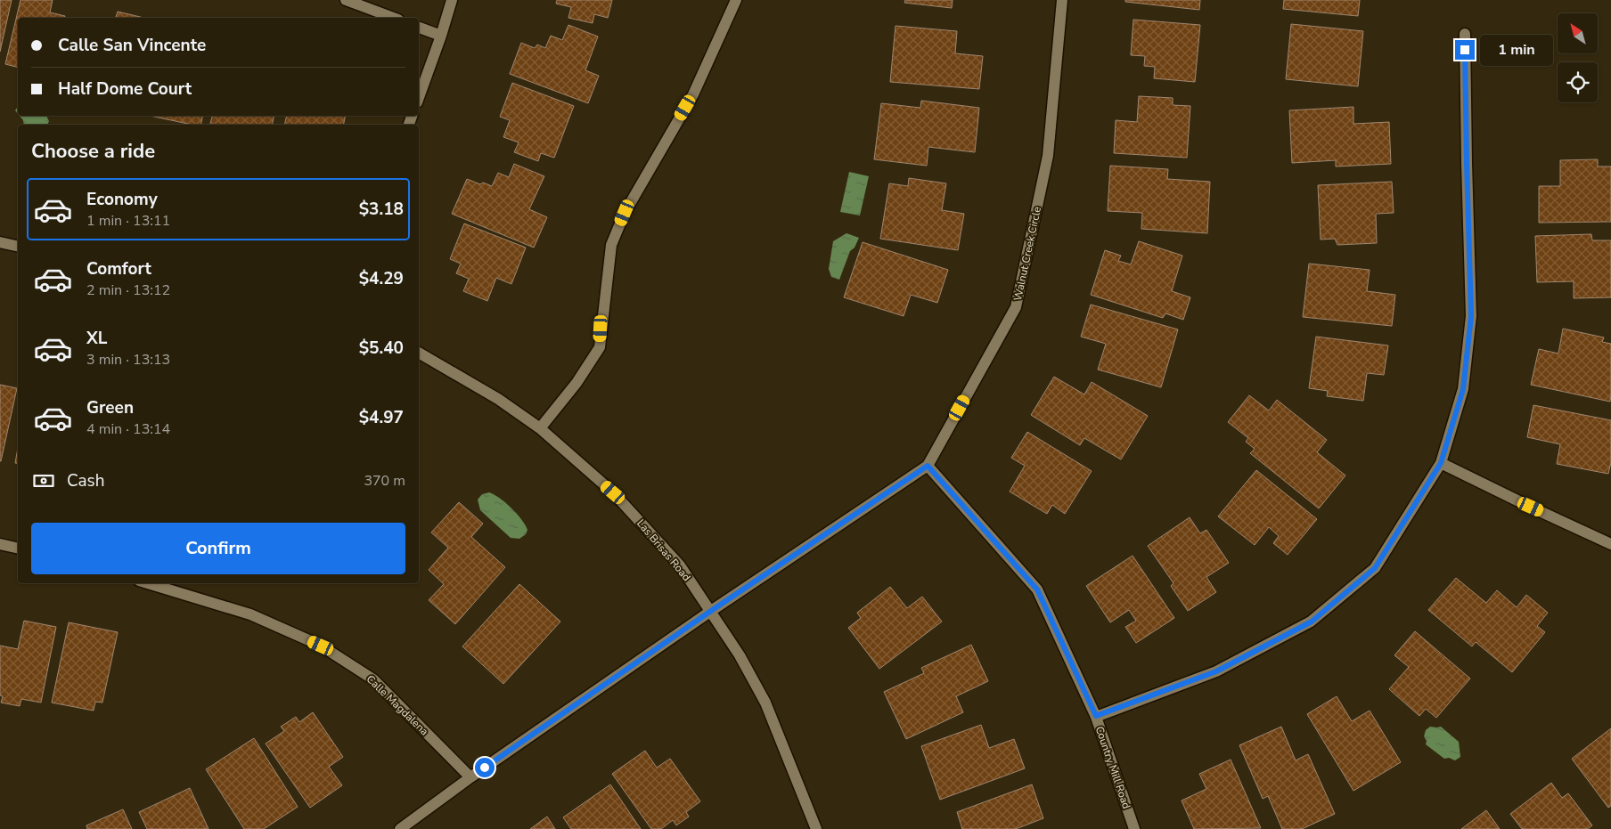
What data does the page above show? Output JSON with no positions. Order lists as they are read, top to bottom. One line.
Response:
{"streets":{"street":["Walnut Creek Circle","Las Brisas Road","Calle Magdalena","Country Mill Road"]},"crossings":[["Walnut Creek Circle","Las Brisas Road"],["Walnut Creek Circle","Calle Magdalena"],["Walnut Creek Circle","Country Mill Road"]],"north":"top left","page":{"banner":["Calle San Vincente","Half Dome Court"],"bubble":"1 min","heading":"Choose a ride","list":[{"name":"Economy","note":"1 min · 13:11","value":"$3.18"},{"name":"Comfort","note":"2 min · 13:12","value":"$4.29"},{"name":"XL","note":"3 min · 13:13","value":"$5.40"},{"name":"Green","note":"4 min · 13:14","value":"$4.97"}],"pay":["Cash","370 m"],"buttons":"Confirm"}}
